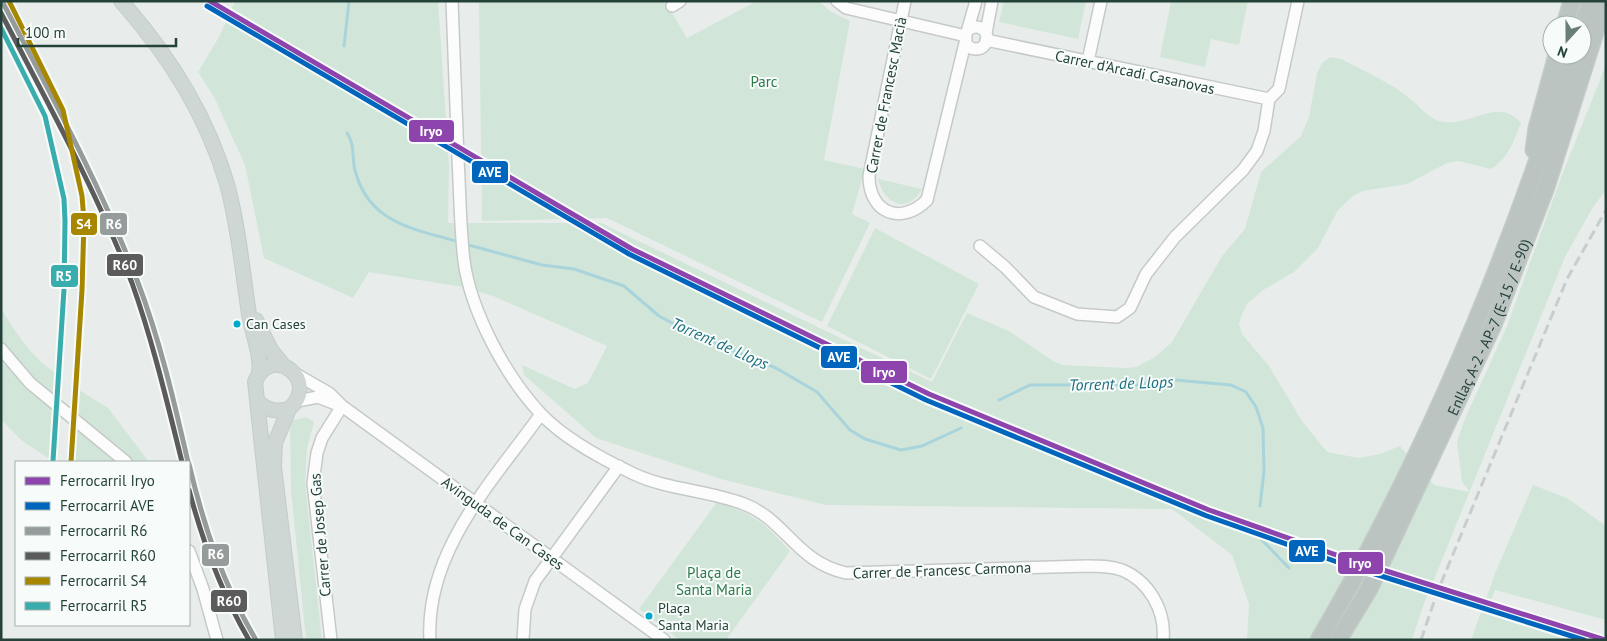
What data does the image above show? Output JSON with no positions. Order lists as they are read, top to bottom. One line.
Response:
{"streets":{"highway":["Enllaç A-2 - AP-7 (E-15 / E-90)"],"street":["Carrer d'Arcadi Casanovas","Carrer de Francesc Macià","Avinguda de Can Cases","Carrer de Josep Gas","Carrer de Francesc Carmona"]},"crossings":[["Carrer d'Arcadi Casanovas","Carrer de Francesc Macià"],["Avinguda de Can Cases","Carrer de Josep Gas"]],"water":["Torrent de Llops"],"parks":["Parc","Plaça de Santa Maria"],"places":["Can Cases","Plaça Santa Maria"],"lines":["rail line Iryo","rail line R6","rail line S4","rail line AVE","rail line R60","rail line R5"],"legend":["Ferrocarril Iryo","Ferrocarril AVE","Ferrocarril R6","Ferrocarril R60","Ferrocarril S4","Ferrocarril R5"],"scale_bar":"100 m","north":"bottom"}
